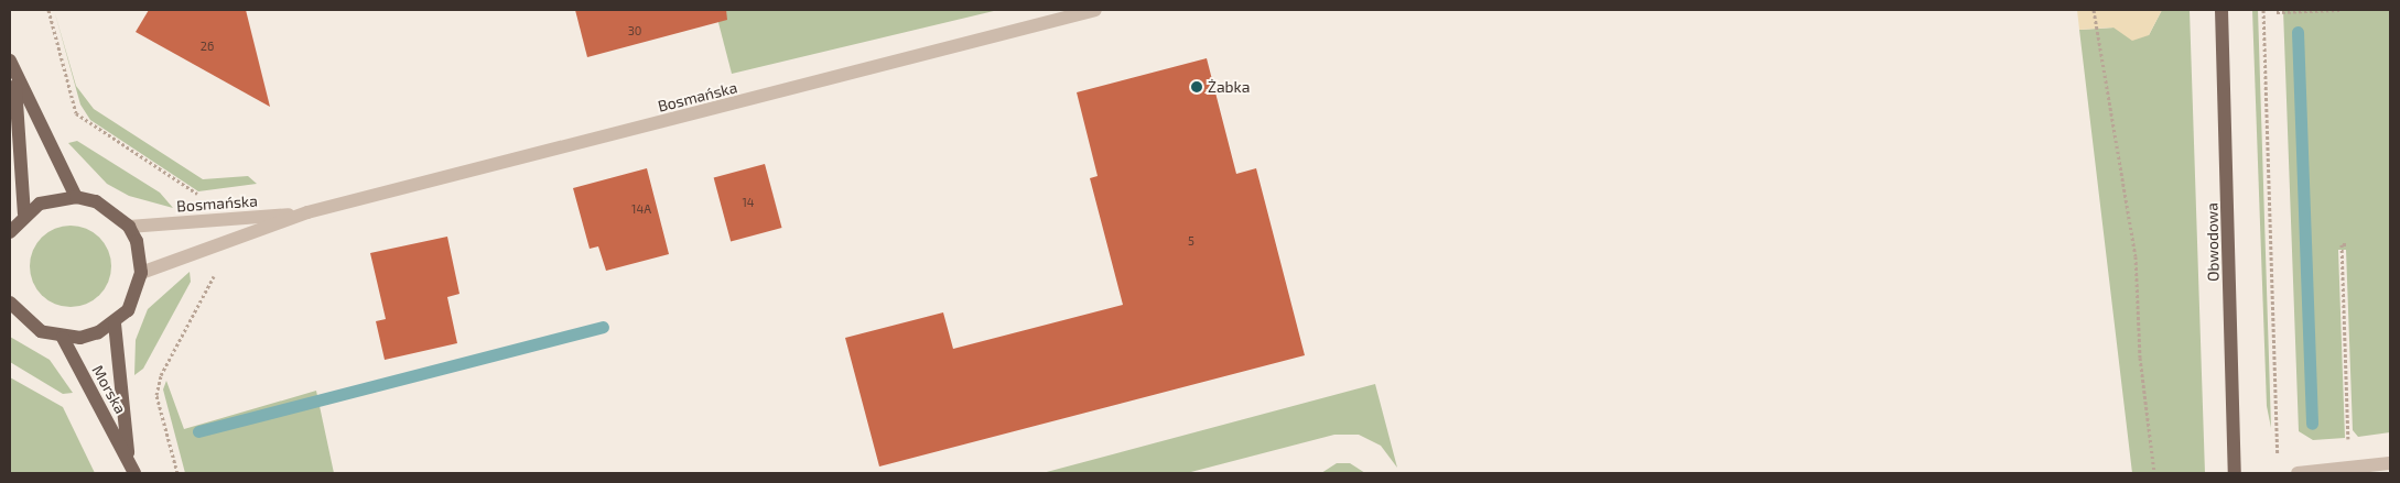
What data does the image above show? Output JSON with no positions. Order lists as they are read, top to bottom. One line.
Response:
{"streets":{"main road":["Obwodowa","Morska"],"street":["Bosmańska"]},"places":["Żabka"],"house_numbers":["30","26","14","14A","5"]}
